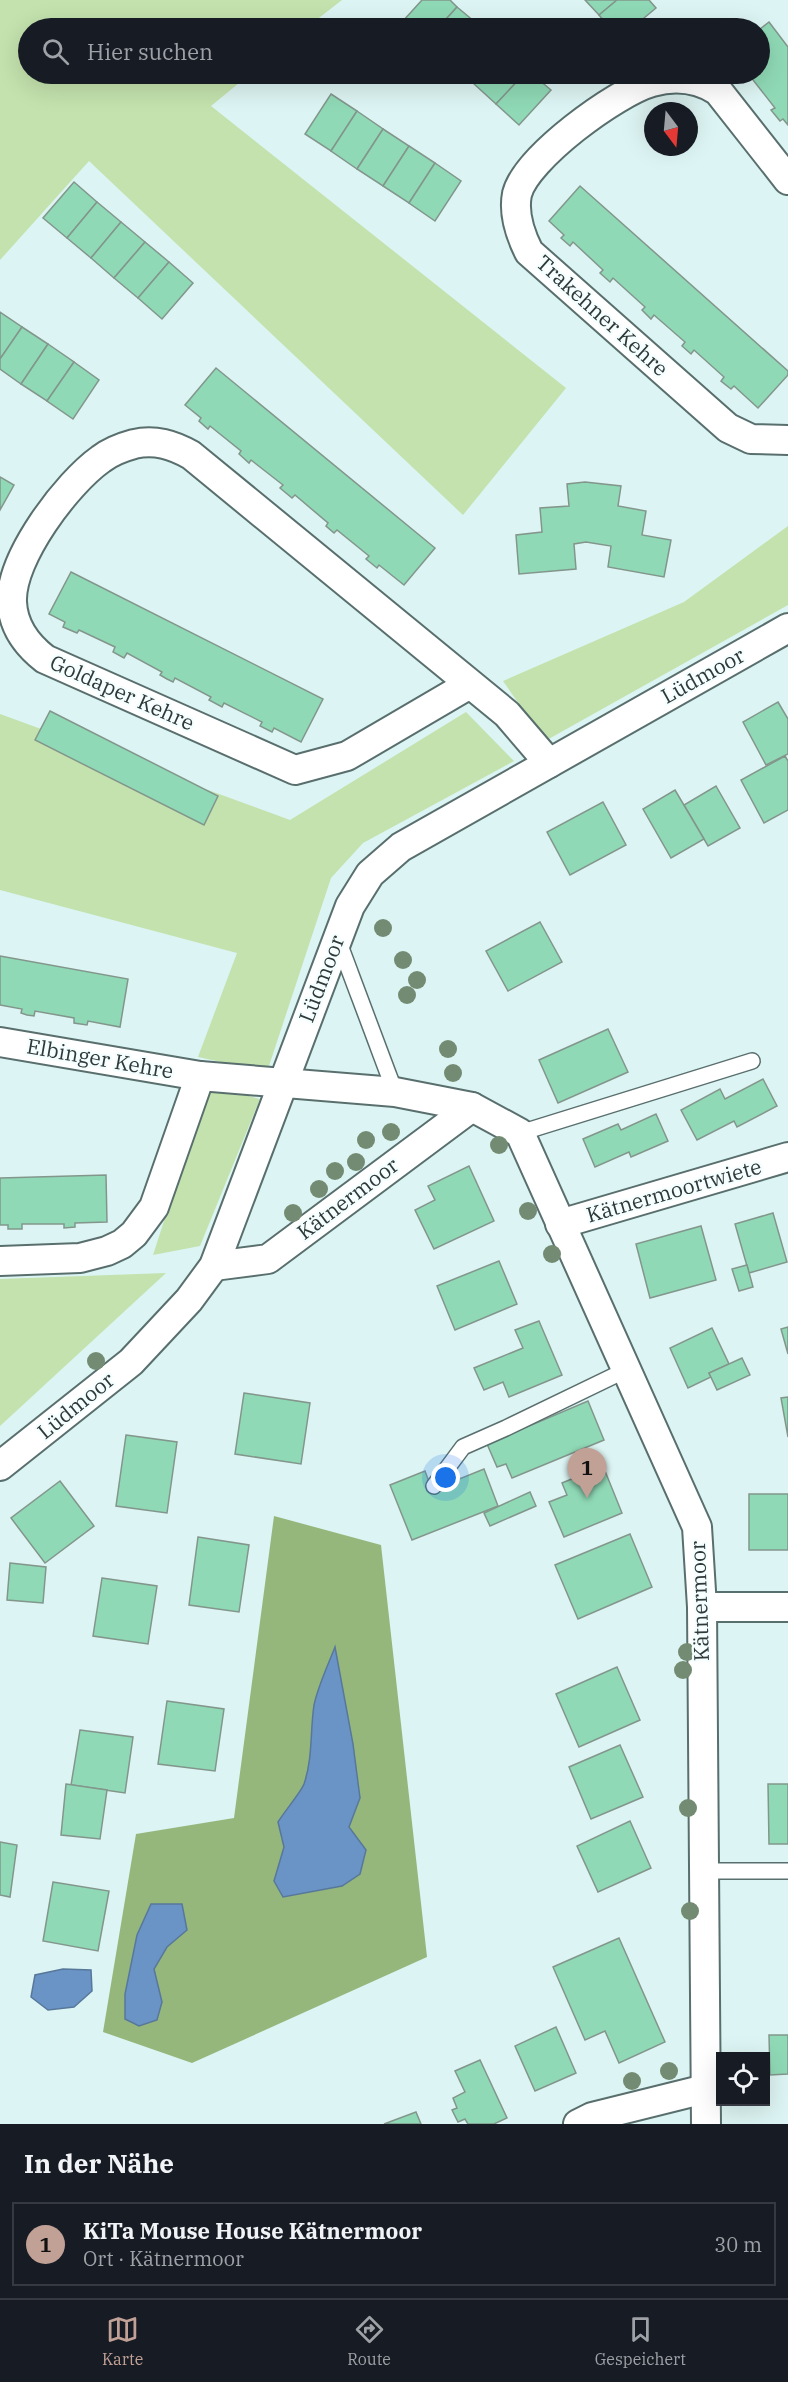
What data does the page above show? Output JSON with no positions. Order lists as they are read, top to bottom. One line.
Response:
{"streets":{"street":["Trakehner Kehre","Lüdmoor","Goldaper Kehre","Elbinger Kehre","Kätnermoortwiete","Kätnermoor"]},"crossings":[["Lüdmoor","Goldaper Kehre"],["Lüdmoor","Elbinger Kehre"],["Lüdmoor","Kätnermoor"],["Kätnermoortwiete","Kätnermoor"]],"north":"bottom","page":{"search":"Hier suchen","pins":"1","heading":"In der Nähe","list":[{"mark":"1","name":"KiTa Mouse House Kätnermoor","note":"Ort · Kätnermoor","value":"30 m"}],"nav":["Karte","Route","Gespeichert"]}}
